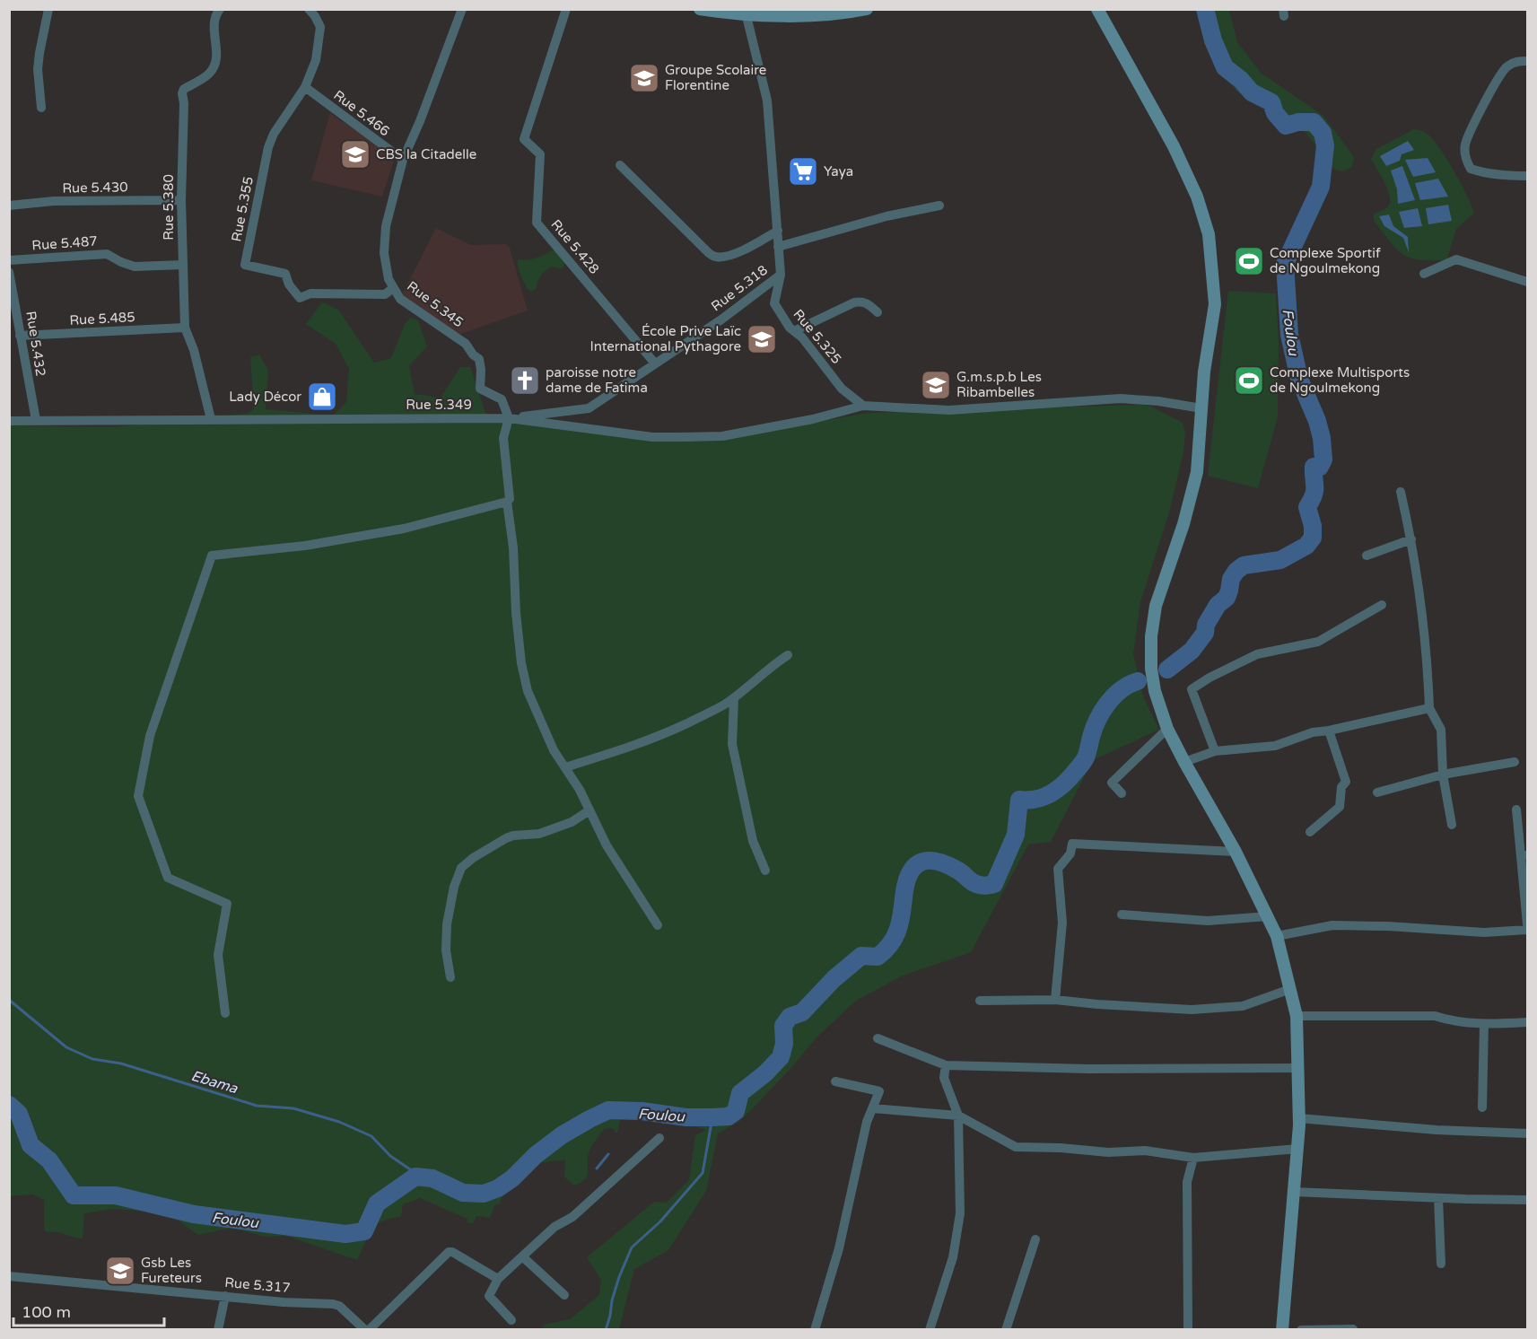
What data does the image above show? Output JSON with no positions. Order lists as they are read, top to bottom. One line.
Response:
{"streets":{"street":["Rue 5.466","Rue 5.430","Rue 5.380","Rue 5.355","Rue 5.487","Rue 5.428","Rue 5.318","Rue 5.345","Rue 5.485","Rue 5.325","Rue 5.432","Rue 5.349","Rue 5.317"]},"crossings":[["Rue 5.466","Rue 5.355"],["Rue 5.466","Rue 5.345"],["Rue 5.430","Rue 5.380"],["Rue 5.380","Rue 5.487"],["Rue 5.380","Rue 5.485"],["Rue 5.380","Rue 5.349"],["Rue 5.355","Rue 5.345"],["Rue 5.428","Rue 5.318"],["Rue 5.318","Rue 5.345"],["Rue 5.318","Rue 5.325"],["Rue 5.318","Rue 5.349"],["Rue 5.345","Rue 5.349"],["Rue 5.485","Rue 5.432"],["Rue 5.325","Rue 5.349"],["Rue 5.432","Rue 5.349"]],"water":["Foulou","Ebama"],"places":{"school or university":["Groupe Scolaire Florentine","CBS la Citadelle","École Prive Laïc International Pythagore","G.m.s.p.b Les Ribambelles","Gsb Les Fureteurs"],"supermarket":["Yaya"],"sports":["Complexe Sportif de Ngoulmekong","Complexe Multisports de Ngoulmekong"],"church":["paroisse notre dame de Fatima"],"shop":["Lady Décor"]},"scale_bar":"100 m"}
